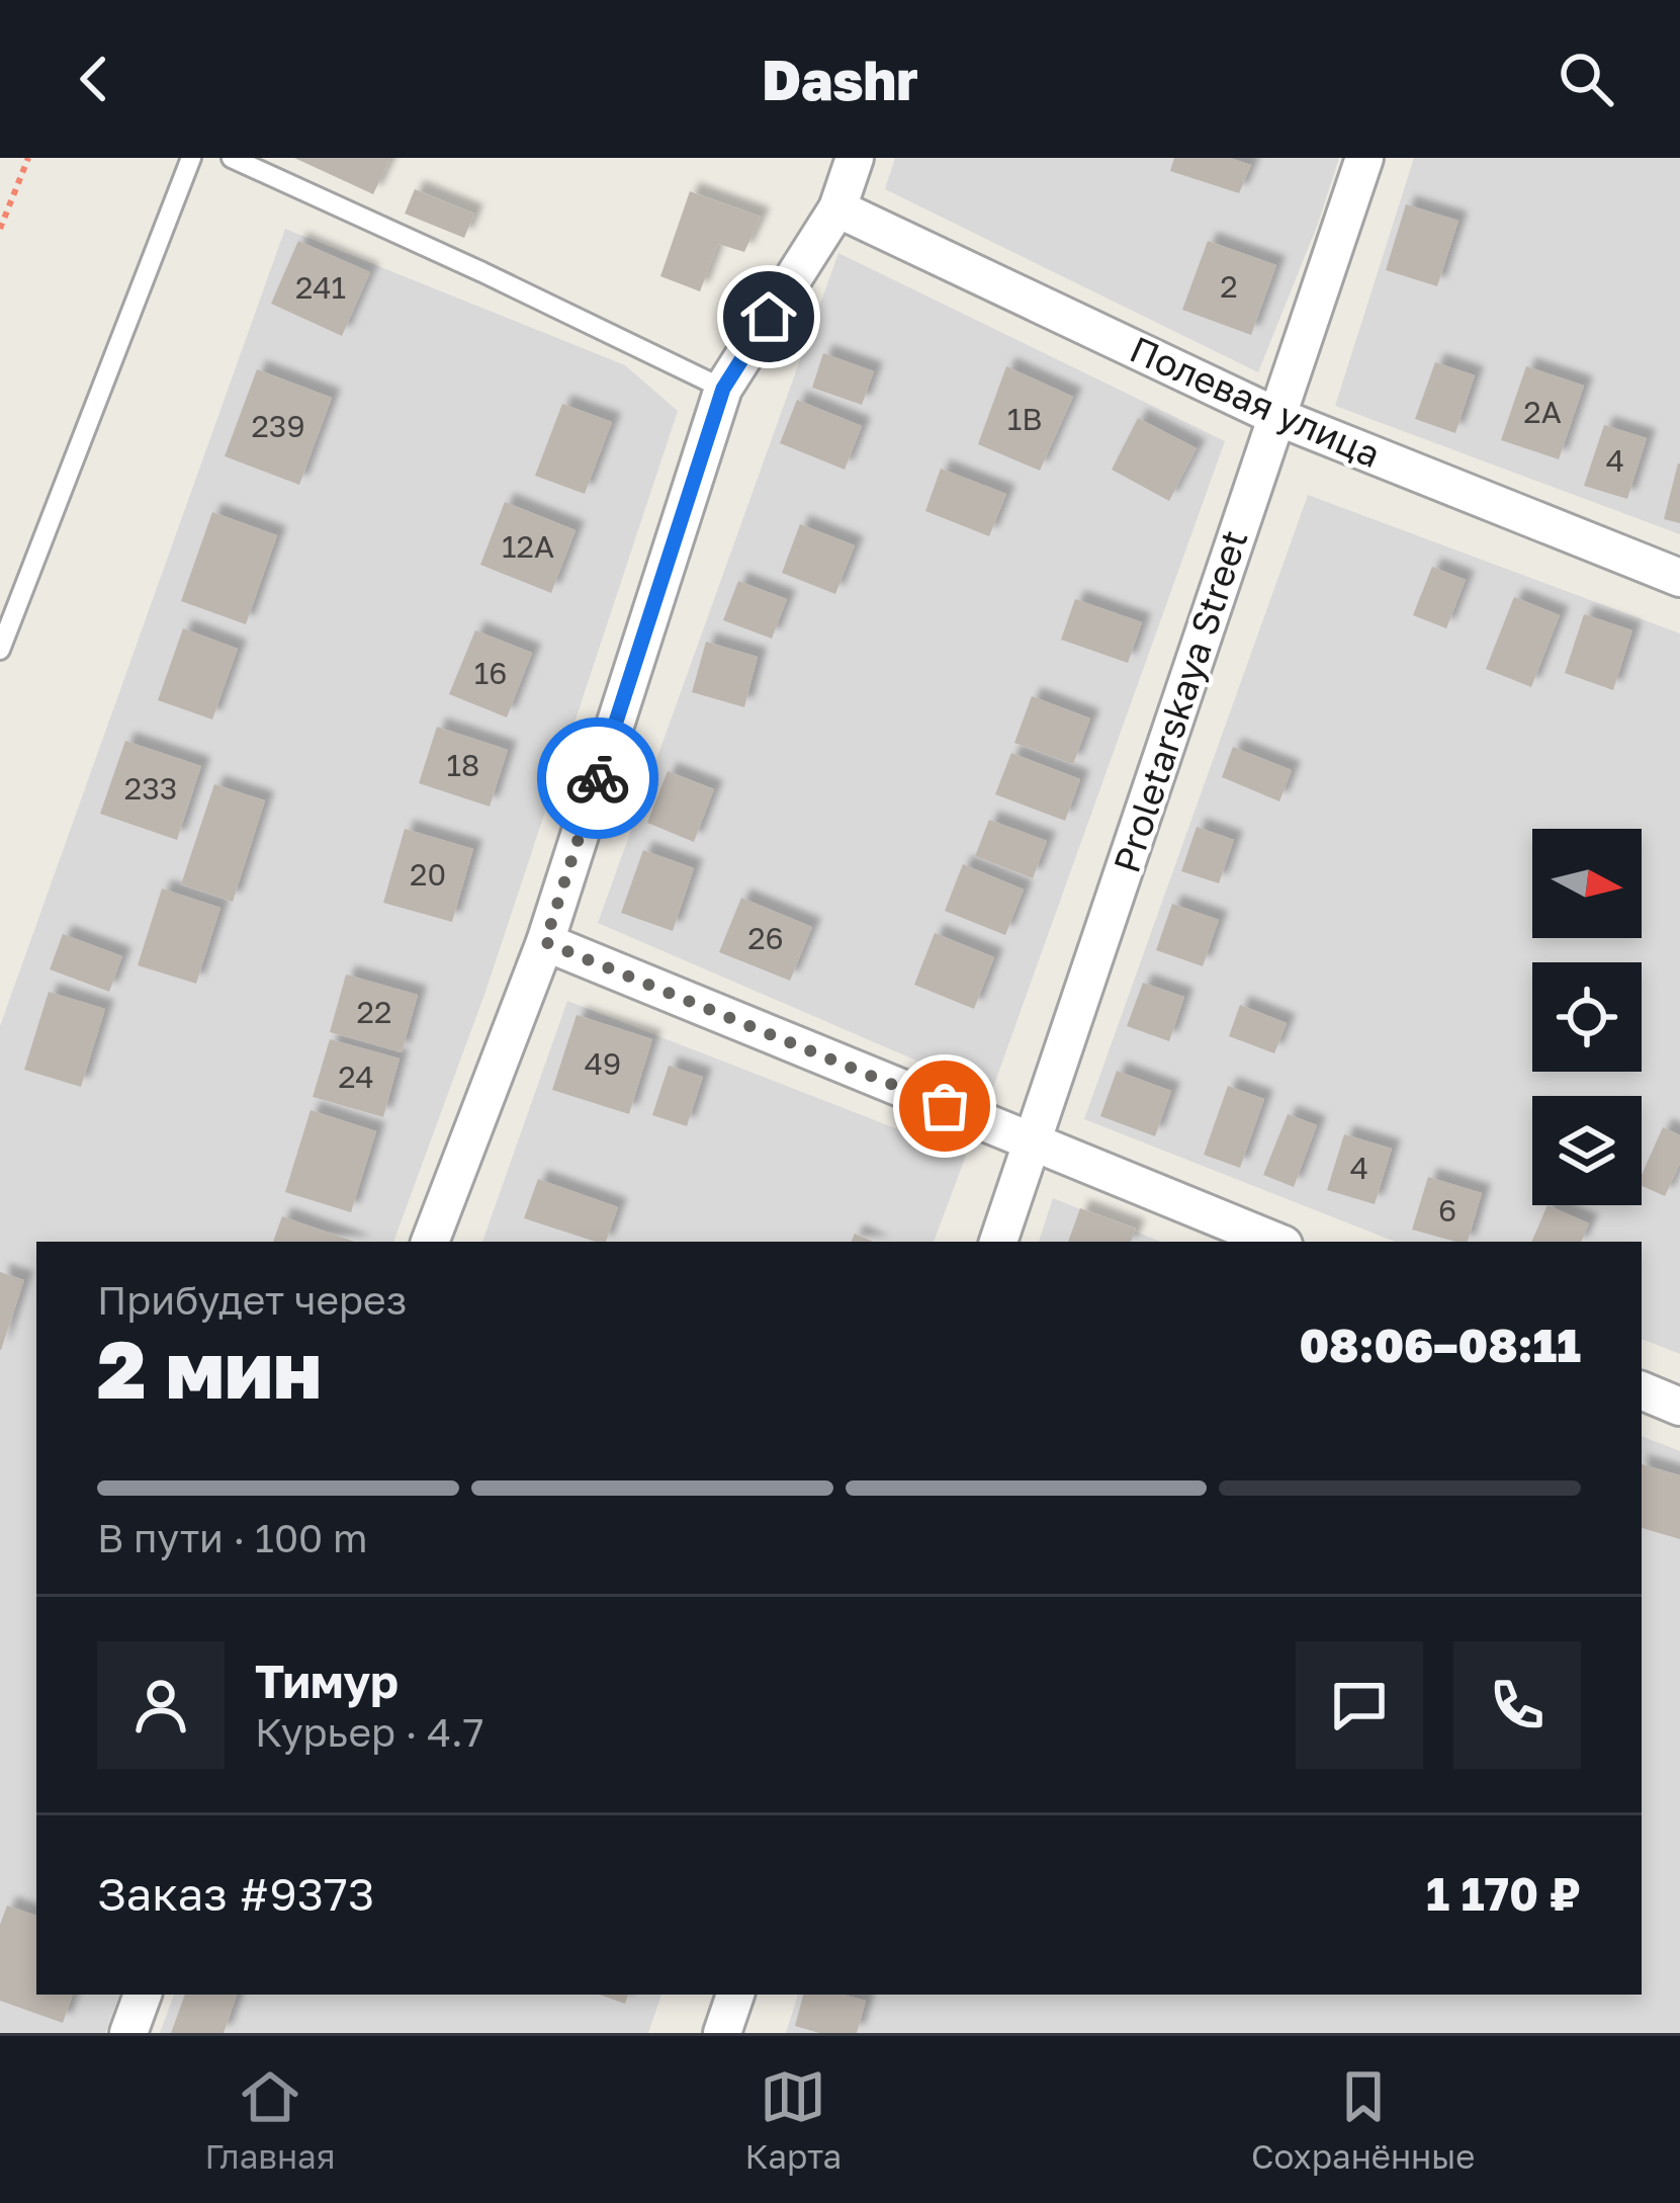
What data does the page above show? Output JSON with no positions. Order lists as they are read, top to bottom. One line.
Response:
{"streets":{"street":["Полевая улица","Proletarskaya Street"]},"crossings":[["Полевая улица","Proletarskaya Street"]],"house_numbers":["2","241","2А","1В","239","4","12А","16","18","233","20","26","22","49","24","4","6"],"north":"right","page":{"header":"Dashr","heading":["2 мин","Прибудет через","08:06–08:11"],"panel":["Тимур","Курьер · 4.7","Заказ #9373","1 170 ₽"],"bar":"В пути · 100 m","tabs":["Главная","Карта","Сохранённые"]}}
